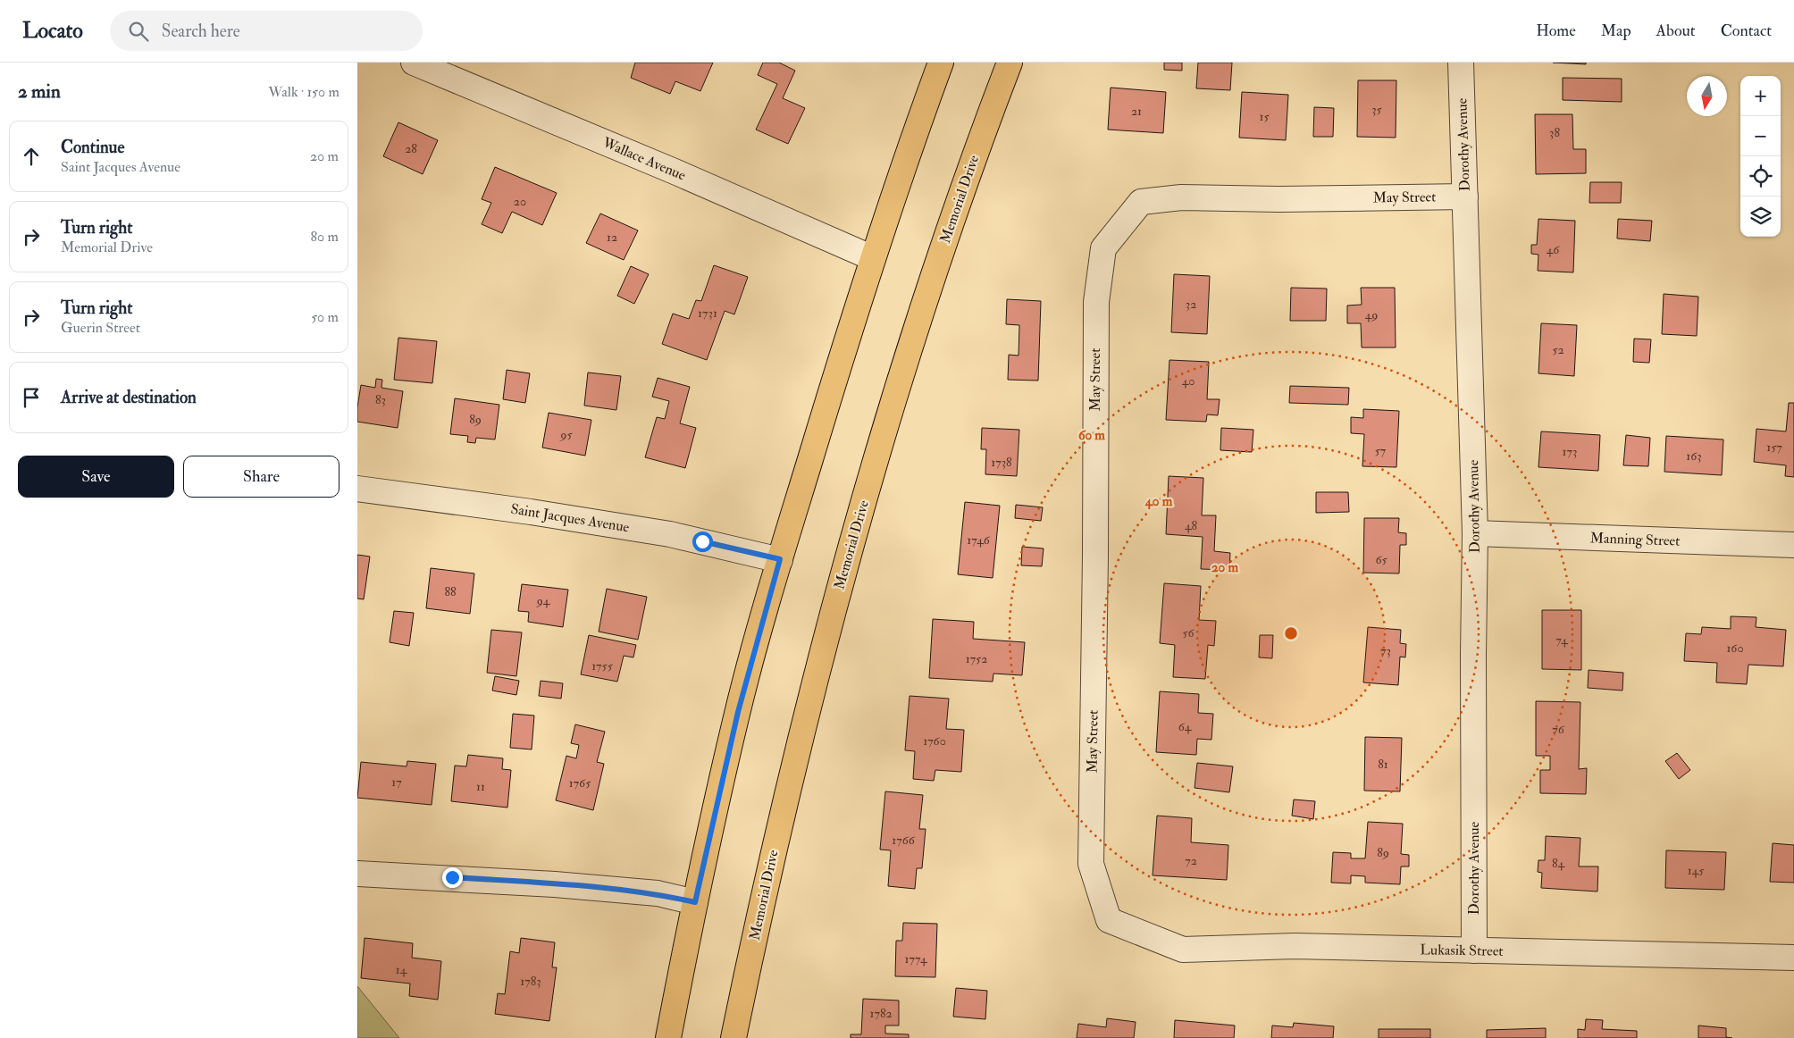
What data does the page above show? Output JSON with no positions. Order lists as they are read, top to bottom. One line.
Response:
{"streets":{"main road":["Memorial Drive"],"street":["Dorothy Avenue","Wallace Avenue","May Street","Saint Jacques Avenue","Manning Street","Lukasik Street"]},"crossings":[["Dorothy Avenue","May Street"],["Dorothy Avenue","Manning Street"],["Dorothy Avenue","Lukasik Street"],["May Street","Lukasik Street"]],"house_numbers":["35","21","15","38","28","20","12","46","32","1731","49","52","40","83","89","95","157","57","173","163","1738","48","1746","65","88","94","56","74","160","73","1752","1755","64","76","1760","81","17","1765","11","1766","89","72","84","145","1774","14","1783","1782"],"north":"bottom","page":{"header":"Locato","search":"Search here","nav":["Home","Map","About","Contact"],"heading":["2 min","Walk · 150 m"],"map_buttons":["+","−"],"list":[["Continue","Saint Jacques Avenue","20 m"],["Turn right","Memorial Drive","80 m"],["Turn right","Guerin Street","50 m"],"Arrive at destination"],"buttons":["Save","Share"]},"rings":["60 m","40 m","20 m"]}
